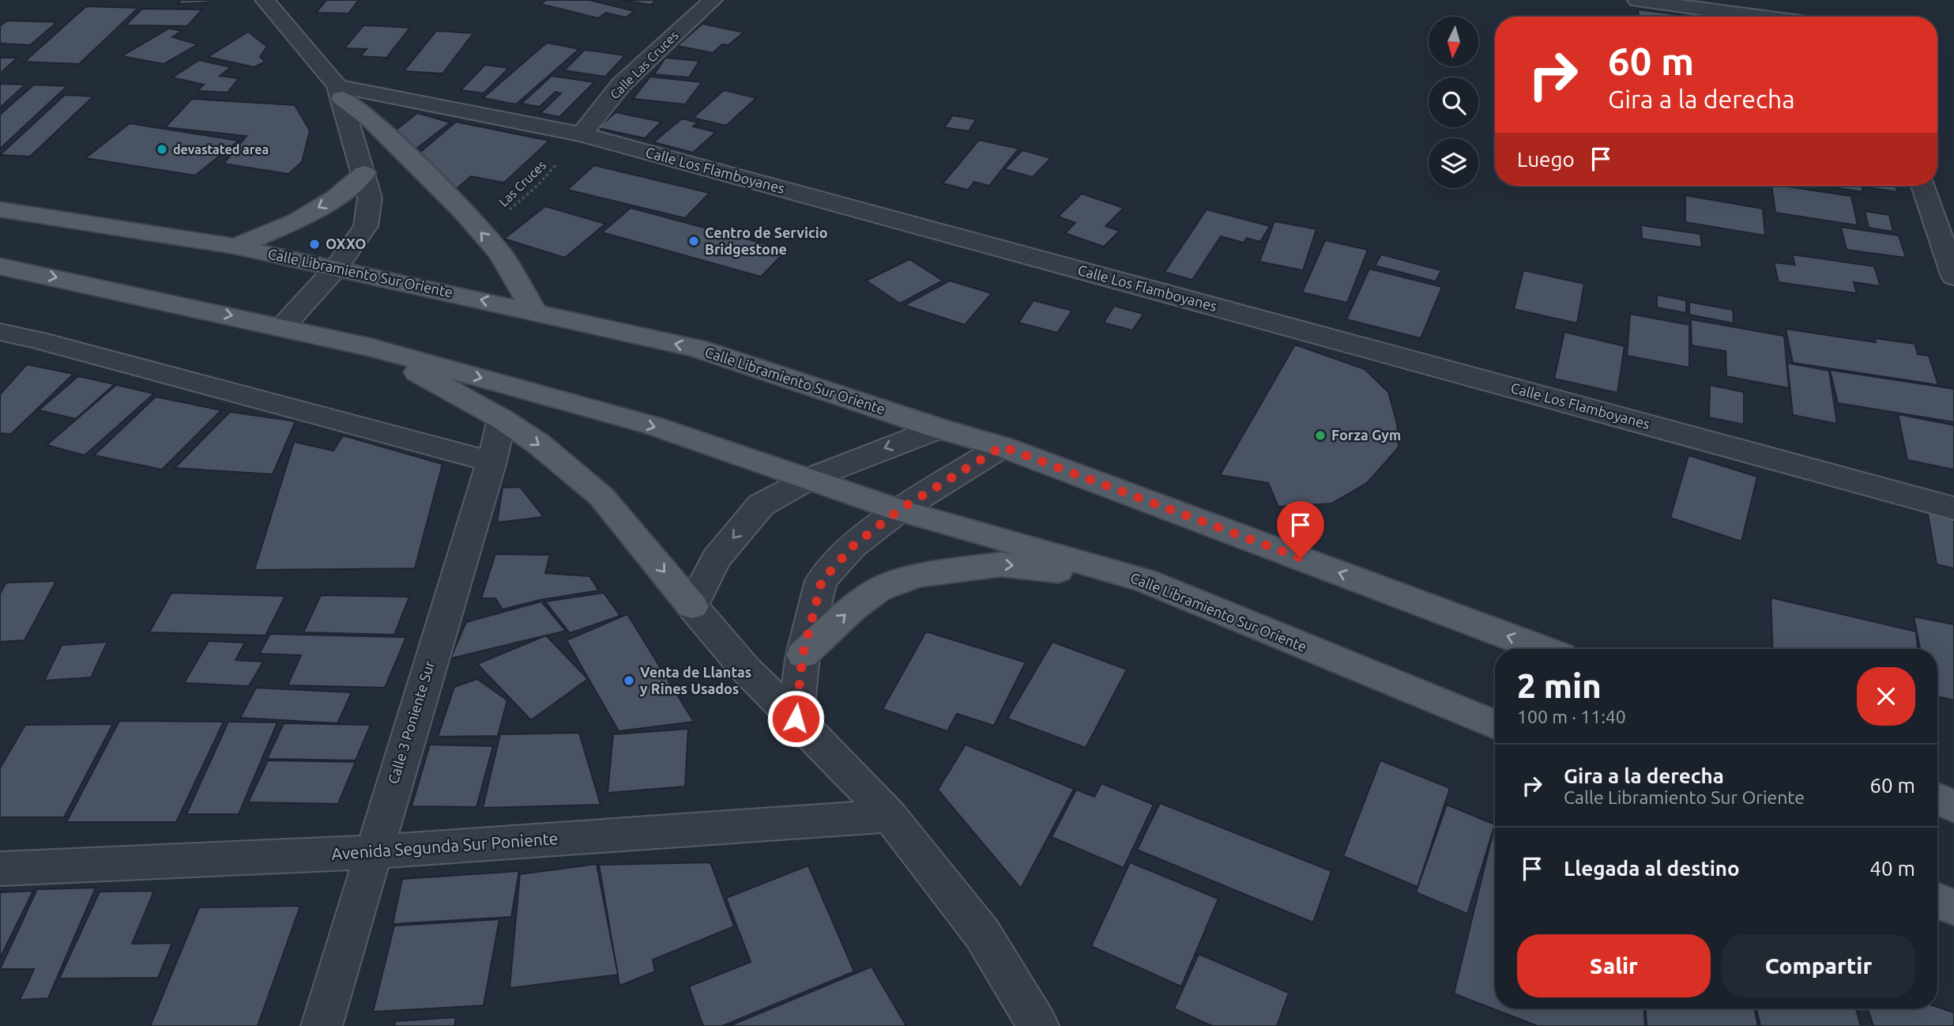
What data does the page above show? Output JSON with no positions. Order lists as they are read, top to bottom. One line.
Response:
{"streets":{"main road":["Calle Libramiento Sur Oriente"],"street":["Calle Las Cruces","Calle Los Flamboyanes","Calle 3 Poniente Sur","Avenida Segunda Sur Poniente"],"path":["Las Cruces"]},"crossings":[["Calle Las Cruces","Calle Los Flamboyanes"],["Calle Las Cruces","Las Cruces"],["Calle Los Flamboyanes","Las Cruces"],["Calle 3 Poniente Sur","Avenida Segunda Sur Poniente"]],"places":["devastated area","Centro de Servicio Bridgestone","OXXO","Forza Gym","Venta de Llantas y Rines Usados"],"north":"bottom","page":{"turn":["60 m","Gira a la derecha"],"then":"Luego","heading":["2 min","100 m · 11:40"],"list":[{"name":"Gira a la derecha","note":"Calle Libramiento Sur Oriente","value":"60 m"},{"name":"Llegada al destino","value":"40 m"}],"buttons":["Salir","Compartir"]}}
